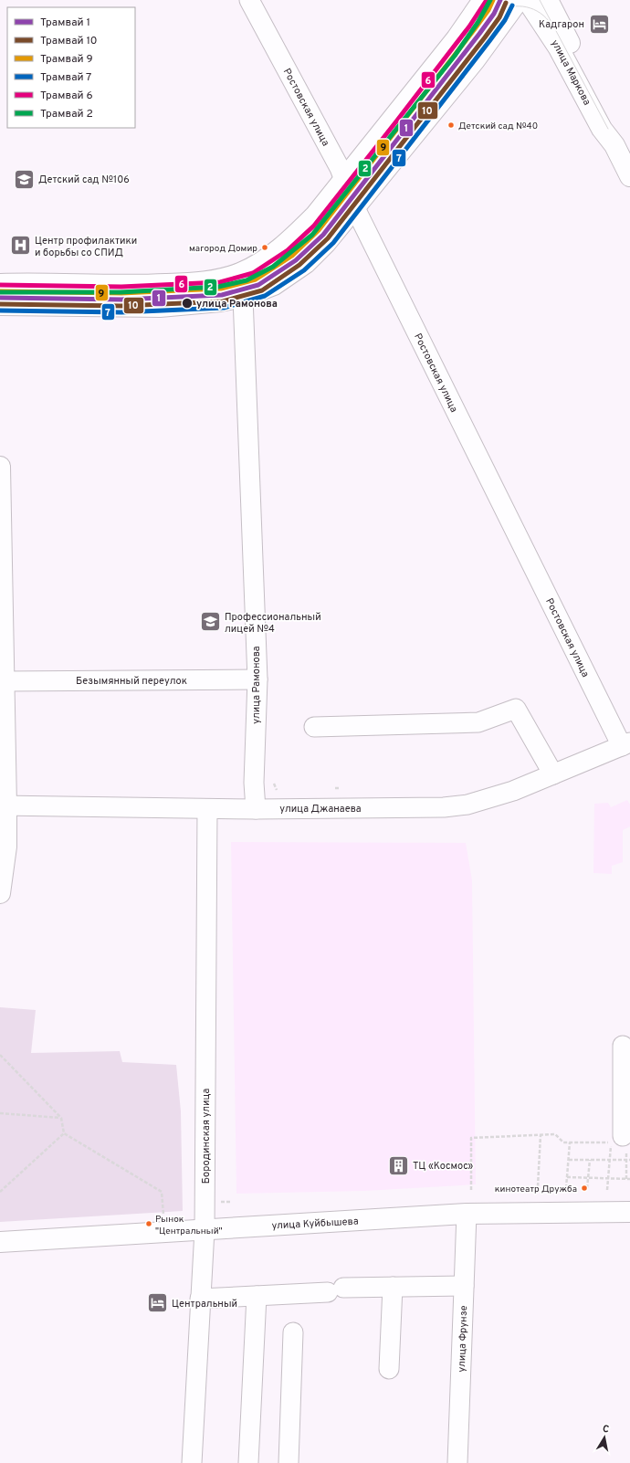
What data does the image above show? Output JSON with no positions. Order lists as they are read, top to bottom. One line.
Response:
{"streets":{"main road":["улица Маркова","улица Куйбышева"],"street":["Ростовская улица","Безымянный переулок","улица Рамонова","улица Джанаева","Бородинская улица","улица Фрунзе"]},"crossings":[["Ростовская улица","улица Джанаева"],["Безымянный переулок","улица Рамонова"],["улица Рамонова","улица Джанаева"],["улица Джанаева","Бородинская улица"],["Бородинская улица","улица Куйбышева"],["улица Куйбышева","улица Фрунзе"]],"places":{"hotel":["Кадгарон","Центральный"],"other":["Детский сад №40","магород Домир","улица Рамонова","кинотеатр Дружба","Рынок \"Центральный\""],"school or university":["Детский сад №106","Профессиональный лицей №4"],"hospital":["Центр профилактики и борьбы со СПИД"],"building":["ТЦ «Космос»"]},"lines":["tram line 1","tram line 9","tram line 6","tram line 2","tram line 10","tram line 7"],"legend":["Трамвай 1","Трамвай 10","Трамвай 9","Трамвай 7","Трамвай 6","Трамвай 2"],"north":"top"}
